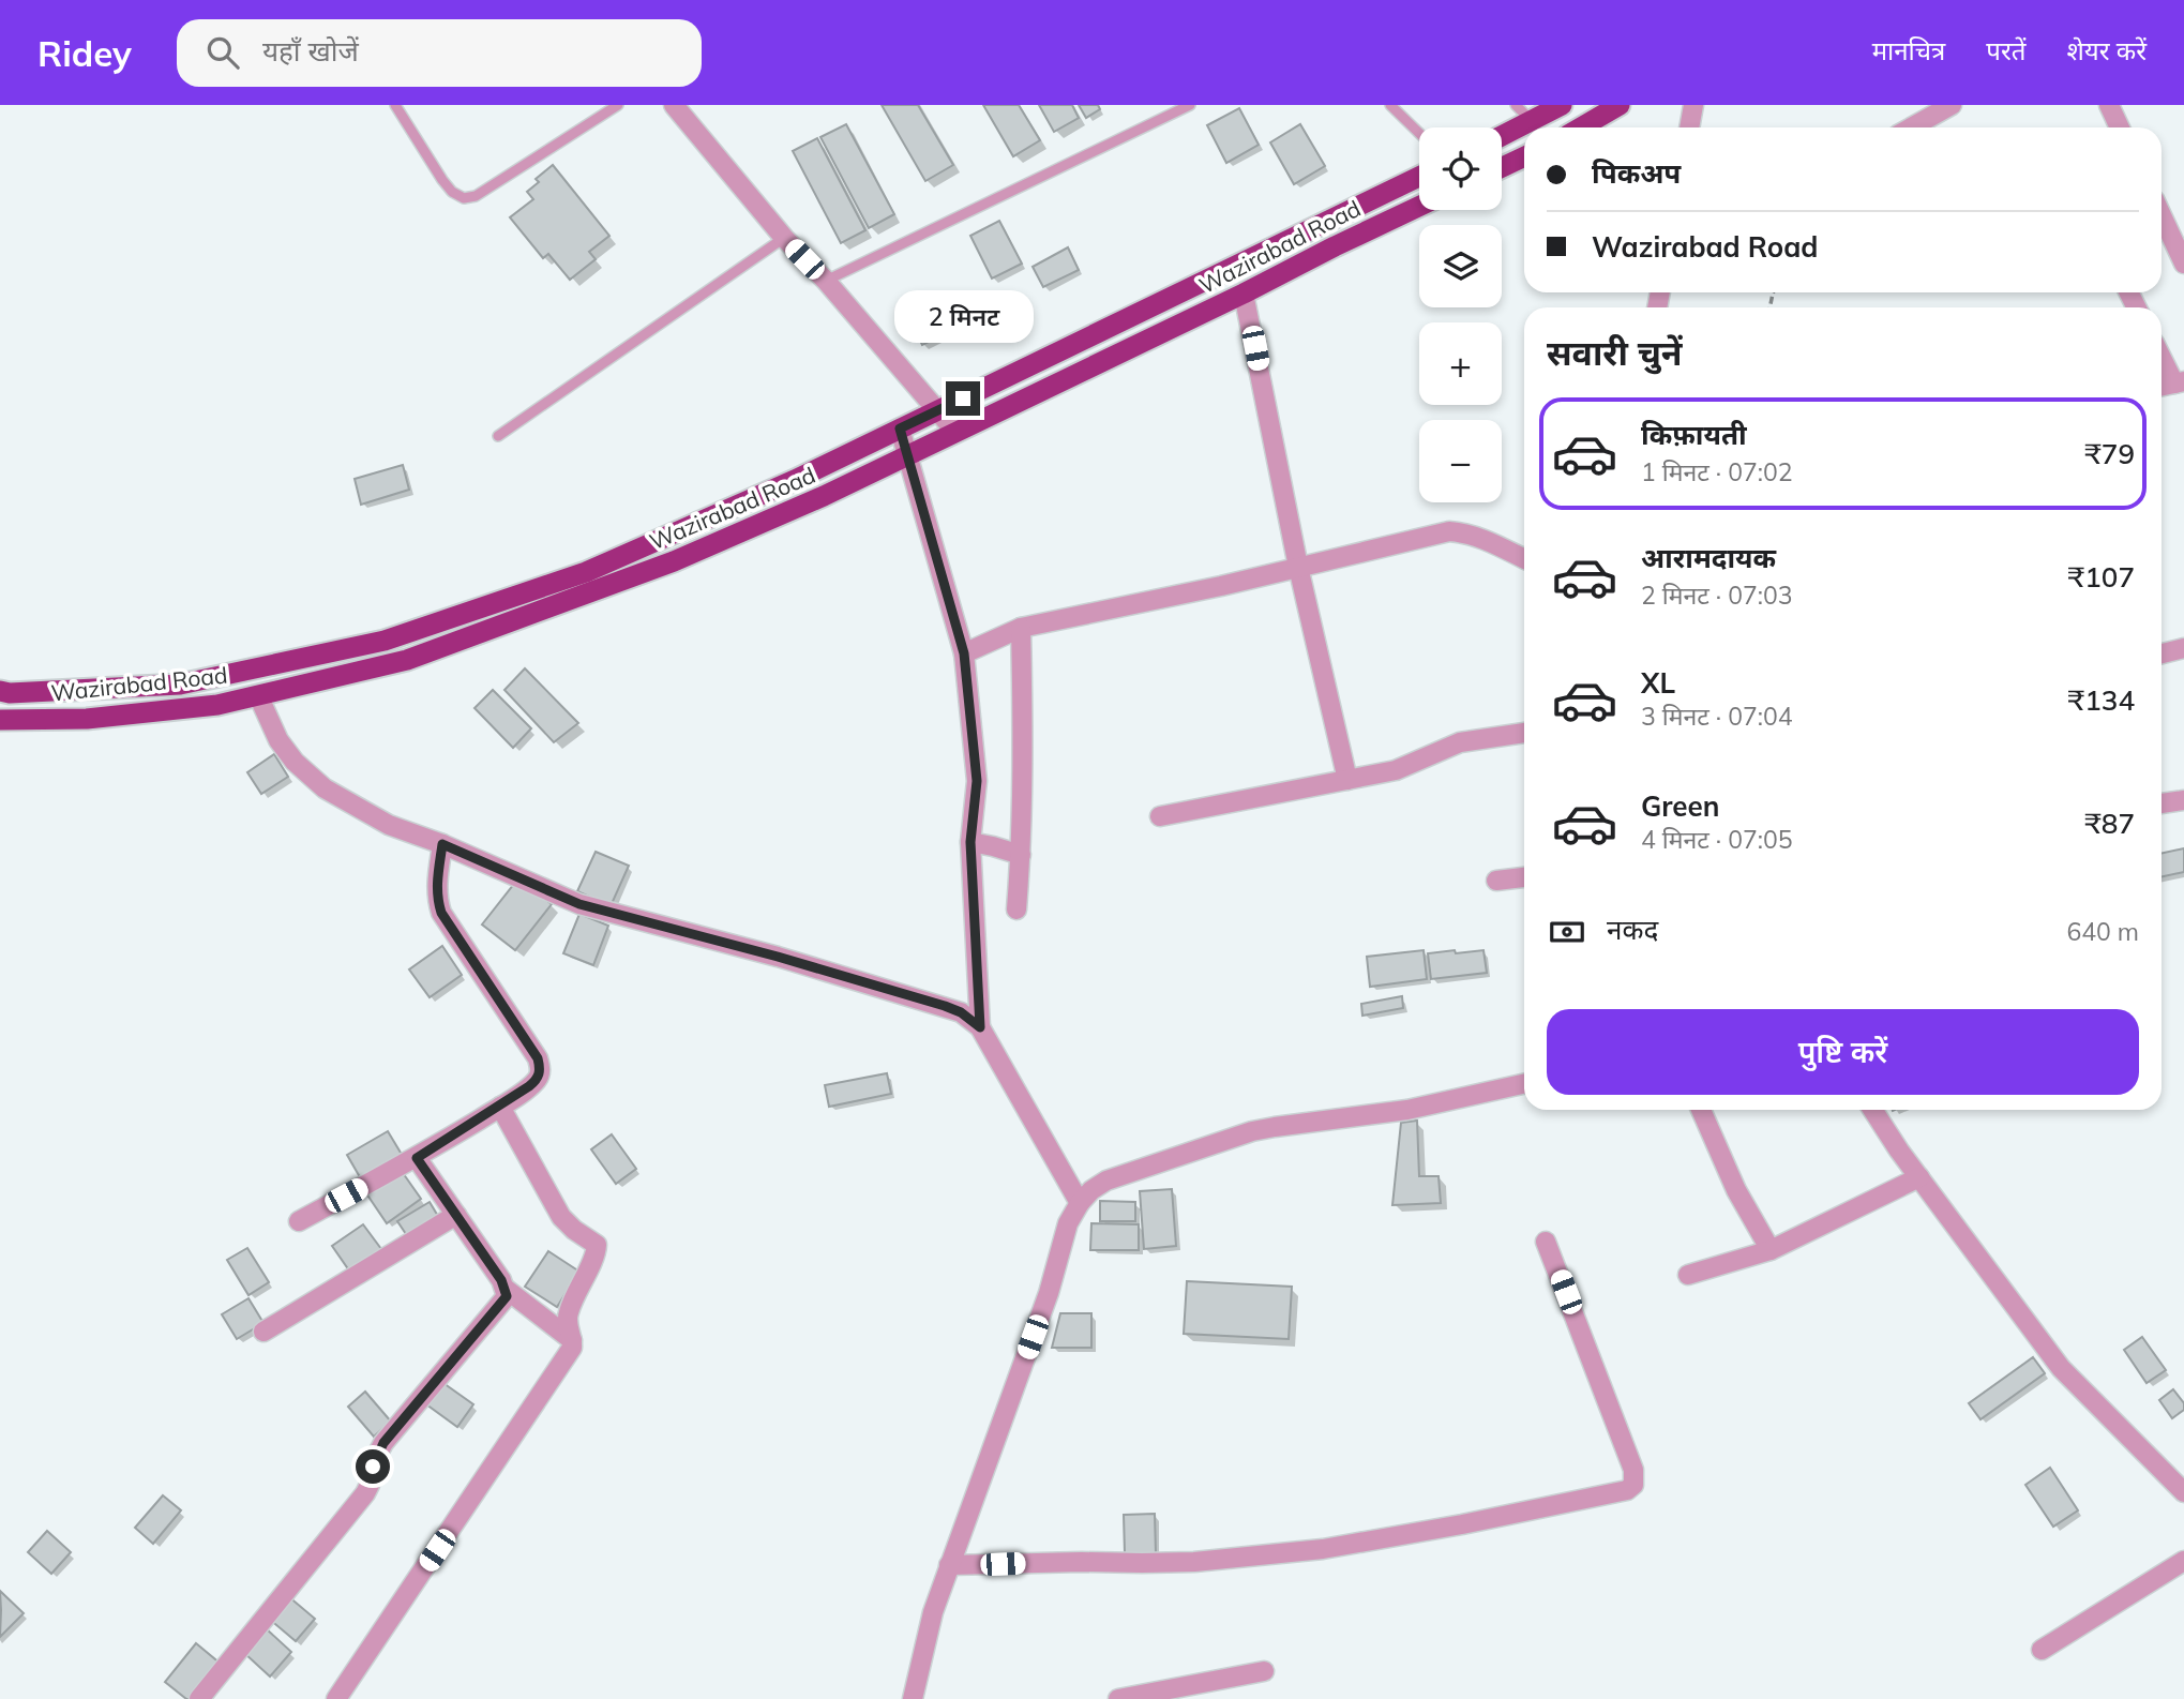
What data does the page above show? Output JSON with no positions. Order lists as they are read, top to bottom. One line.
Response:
{"streets":{"highway":["Wazirabad Road"]},"page":{"header":"Ridey","search":"यहाँ खोजें","nav":["मानचित्र","परतें","शेयर करें"],"map_buttons":["+","−"],"banner":["पिकअप","Wazirabad Road"],"bubble":"2 मिनट","heading":"सवारी चुनें","list":[{"name":"किफ़ायती","note":"1 मिनट · 07:02","value":"₹79"},{"name":"आरामदायक","note":"2 मिनट · 07:03","value":"₹107"},{"name":"XL","note":"3 मिनट · 07:04","value":"₹134"},{"name":"Green","note":"4 मिनट · 07:05","value":"₹87"}],"pay":["नकद","640 m"],"buttons":"पुष्टि करें"}}
